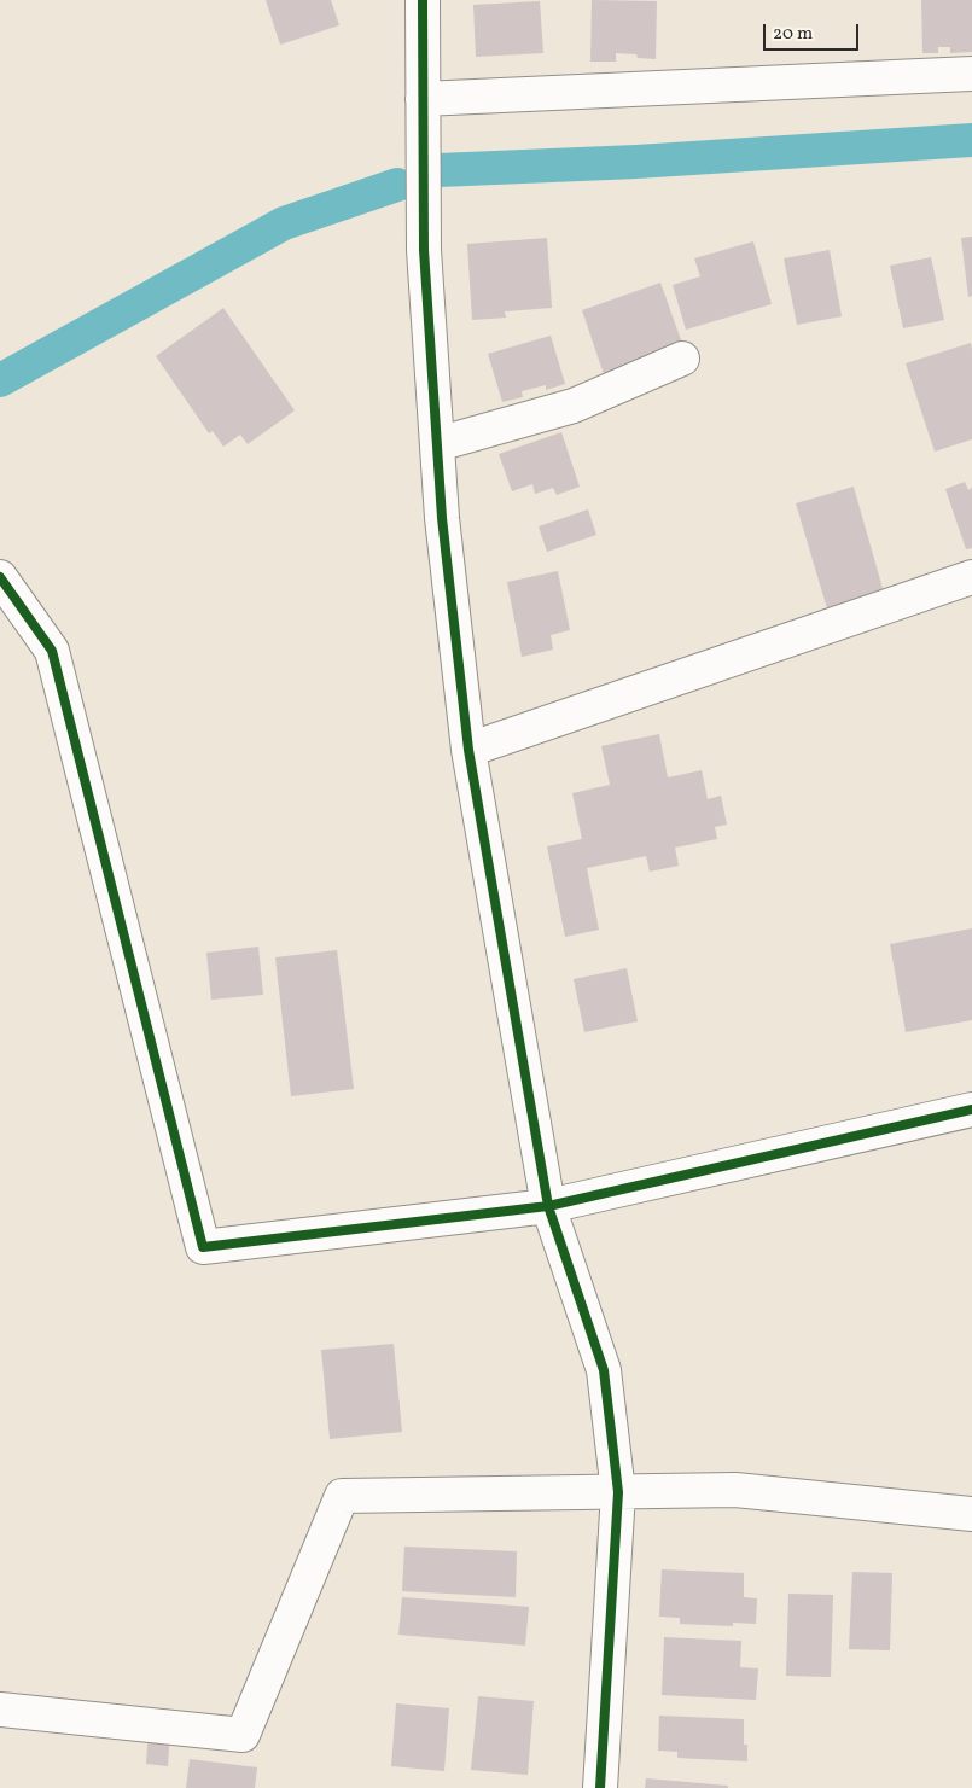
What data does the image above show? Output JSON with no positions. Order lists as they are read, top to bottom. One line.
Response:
{"scale_bar":"20 m"}
